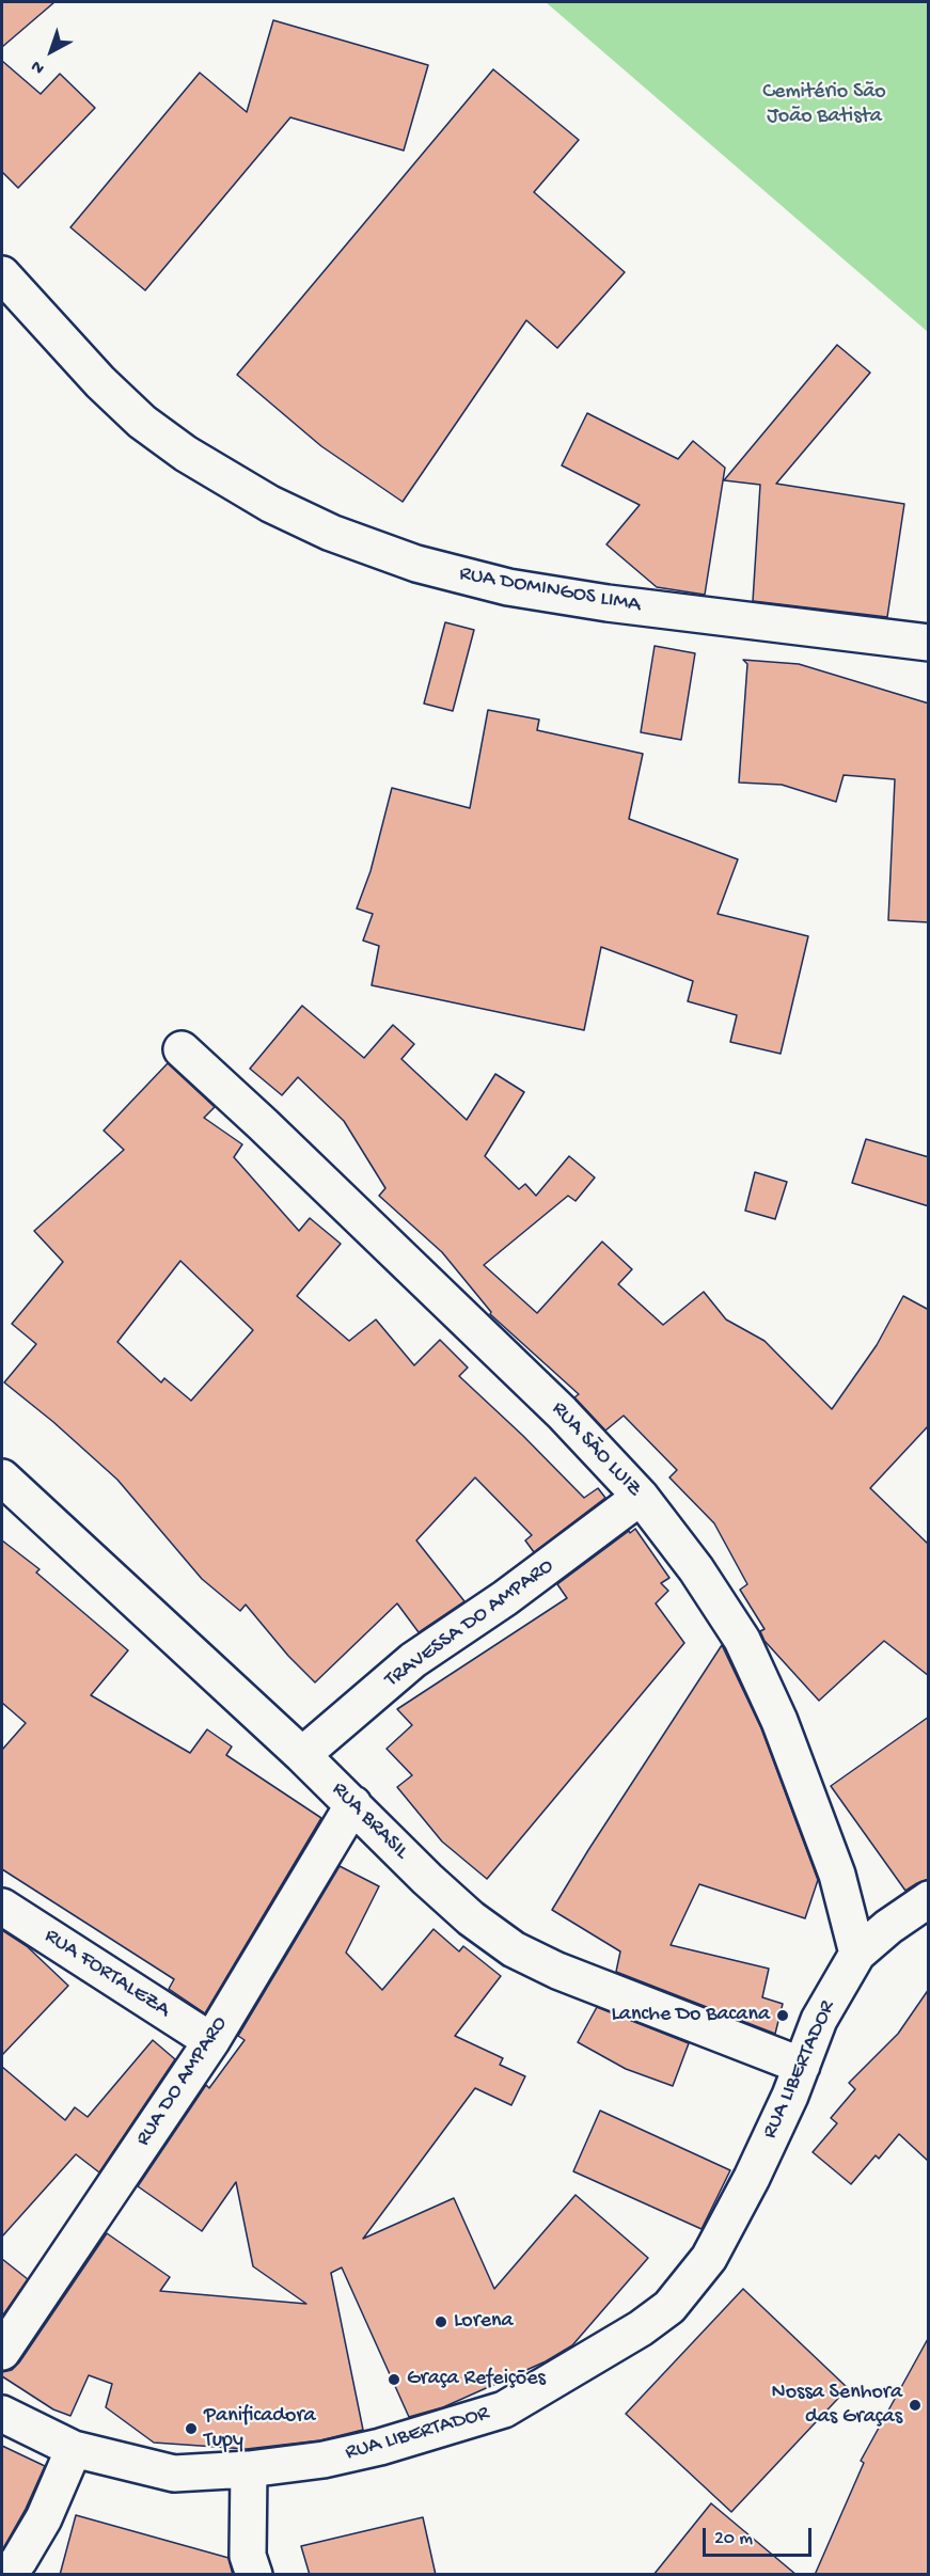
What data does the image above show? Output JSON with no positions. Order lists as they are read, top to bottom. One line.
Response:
{"streets":{"street":["RUA DOMINGOS LIMA","RUA SÃO LUIZ","TRAVESSA DO AMPARO","RUA BRASIL","RUA FORTALEZA","RUA LIBERTADOR","RUA DO AMPARO"]},"crossings":[["RUA SÃO LUIZ","TRAVESSA DO AMPARO"],["RUA SÃO LUIZ","RUA LIBERTADOR"],["TRAVESSA DO AMPARO","RUA BRASIL"],["RUA BRASIL","RUA LIBERTADOR"],["RUA BRASIL","RUA DO AMPARO"],["RUA FORTALEZA","RUA DO AMPARO"]],"parks":["Cemitério São João Batista"],"places":["Lanche Do Bacana","Lorena","Graça Refeições","Nossa Senhora das Graças","Panificadora Tupy"],"scale_bar":"20 m","north":"bottom left"}
